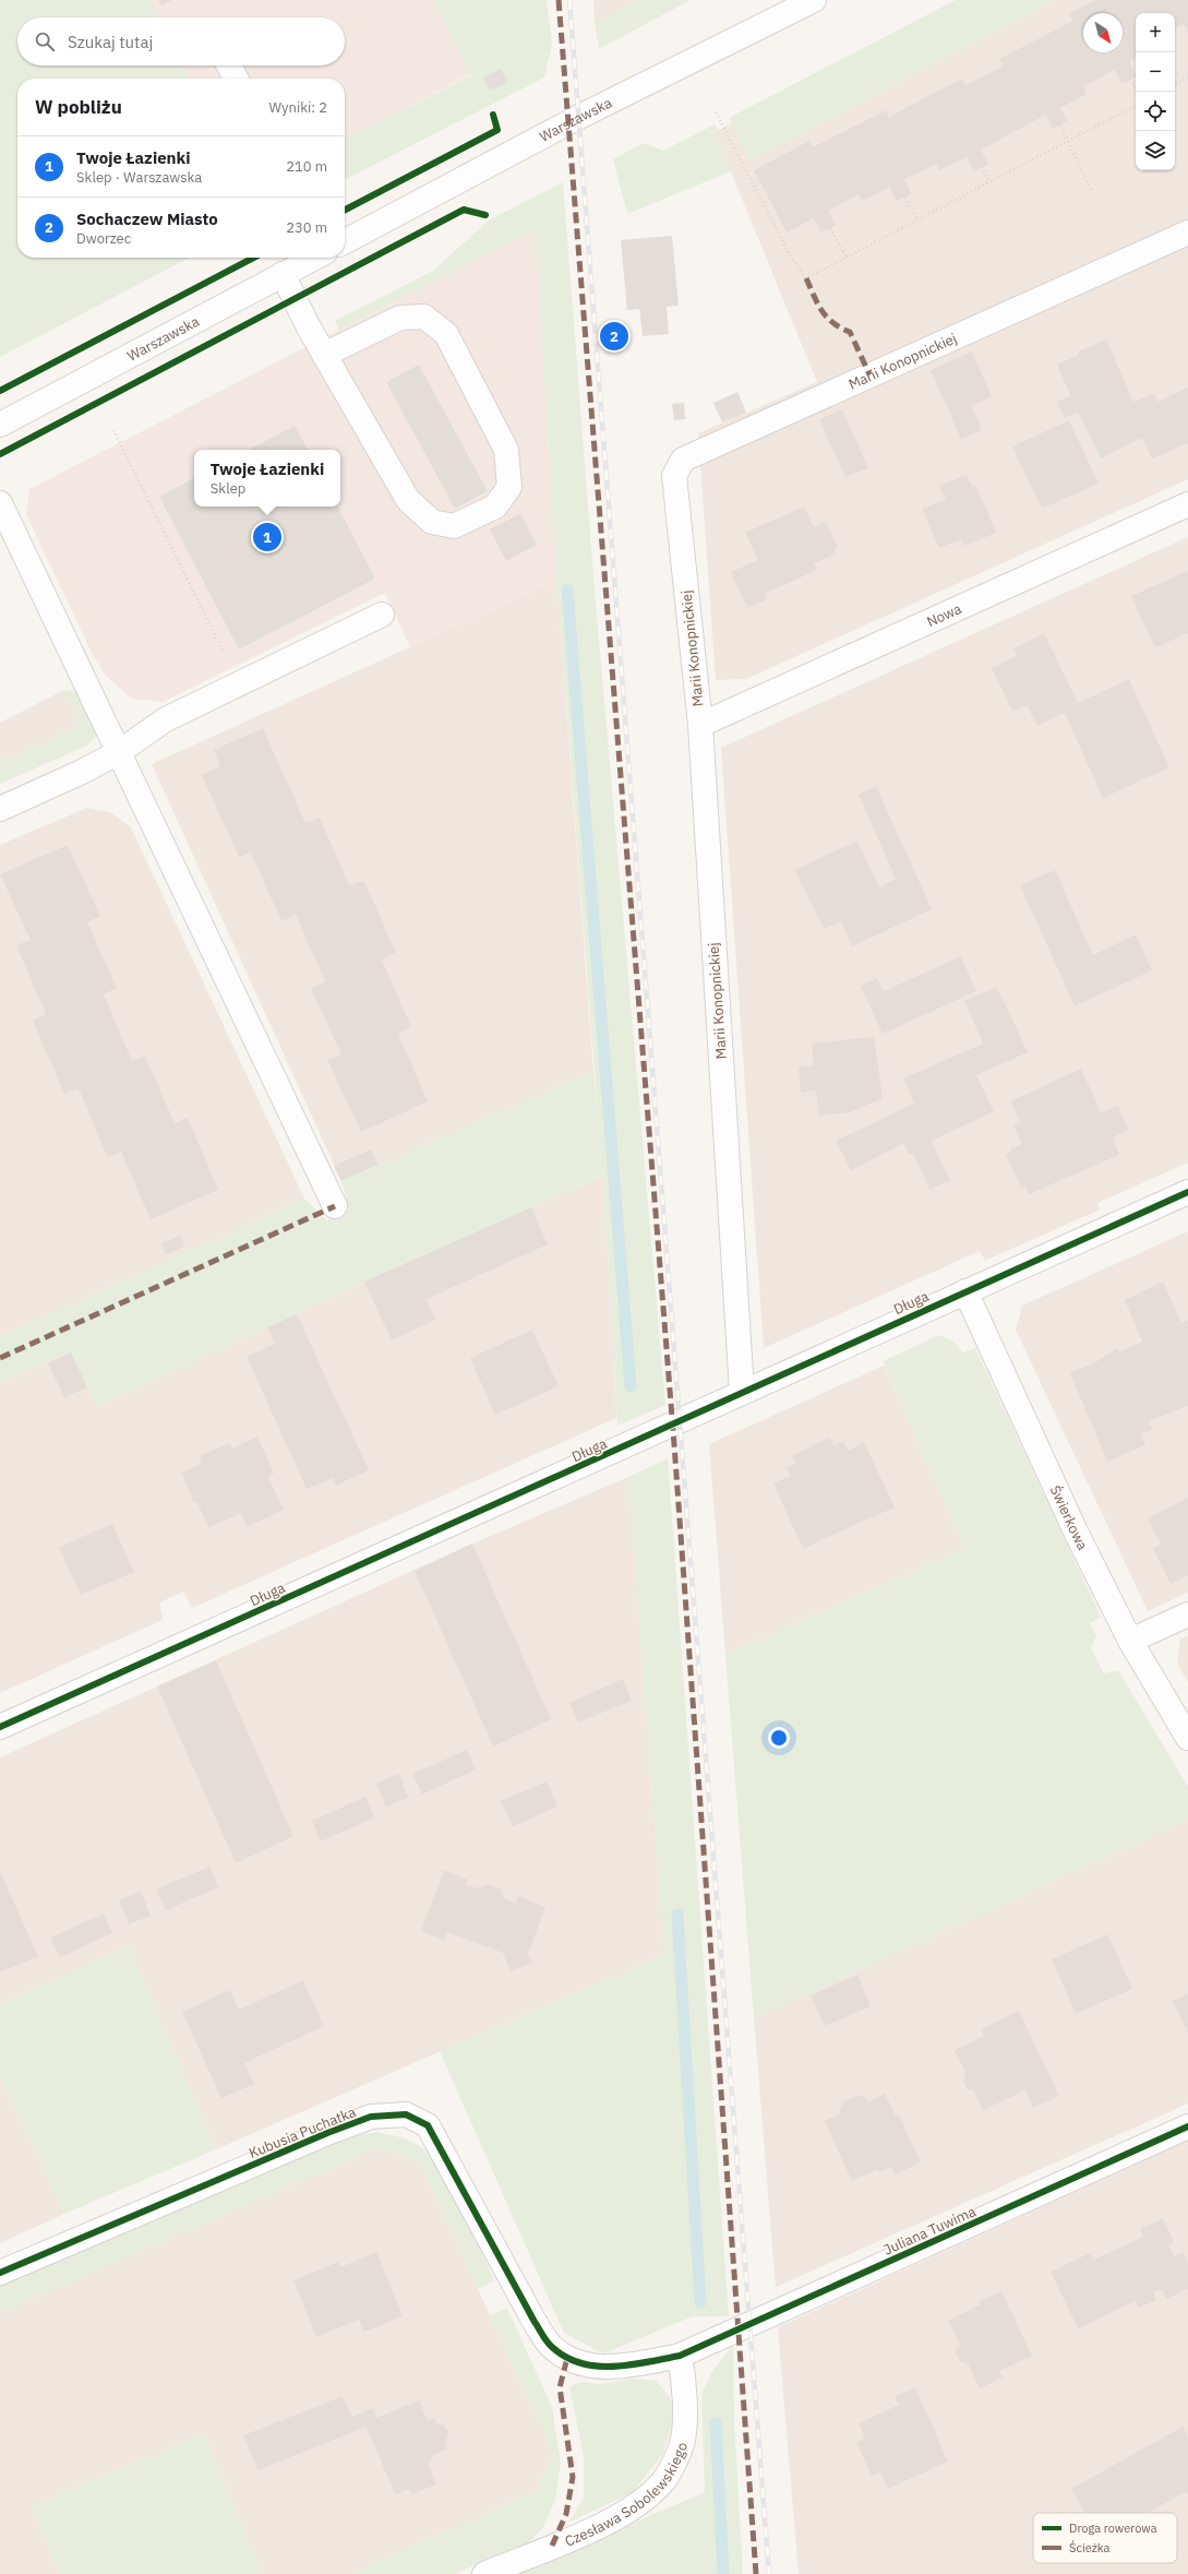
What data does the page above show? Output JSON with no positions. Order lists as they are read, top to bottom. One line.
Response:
{"streets":{"street":["Warszawska","Marii Konopnickiej","Nowa","Długa","Świerkowa","Kubusia Puchatka","Juliana Tuwima","Czesława Sobolewskiego"]},"crossings":[["Marii Konopnickiej","Nowa"],["Marii Konopnickiej","Długa"],["Długa","Świerkowa"],["Kubusia Puchatka","Juliana Tuwima"],["Kubusia Puchatka","Czesława Sobolewskiego"],["Juliana Tuwima","Czesława Sobolewskiego"]],"legend":["Droga rowerowa","Ścieżka"],"north":"bottom right","page":{"map_buttons":["+","−"],"search":"Szukaj tutaj","heading":["W pobliżu","Wyniki: 2"],"list":[{"mark":"1","name":"Twoje Łazienki","note":"Sklep · Warszawska","value":"210 m"},{"mark":"2","name":"Sochaczew Miasto","note":"Dworzec","value":"230 m"}],"pins":["2","1"],"popup":["Twoje Łazienki","Sklep"]}}
